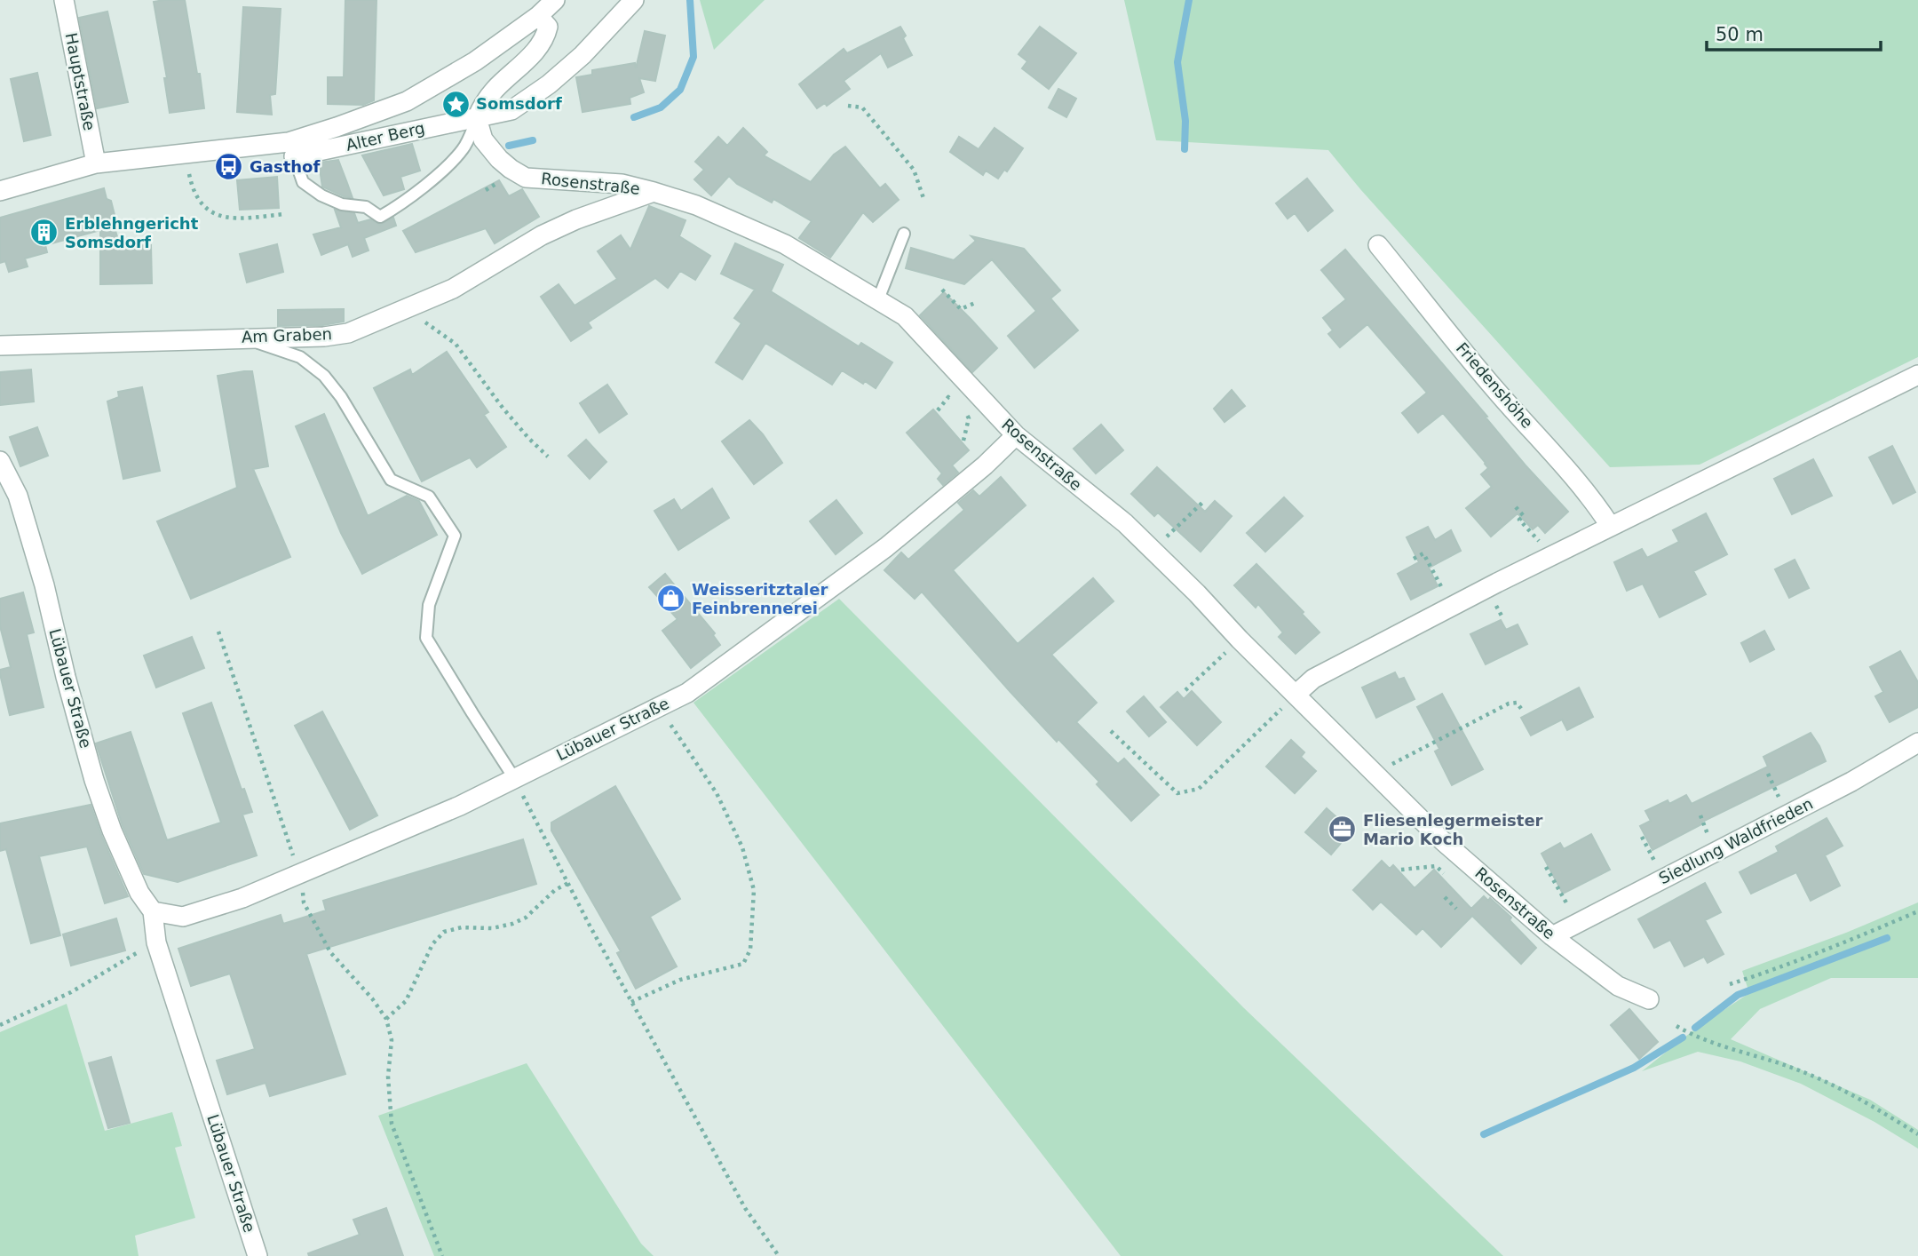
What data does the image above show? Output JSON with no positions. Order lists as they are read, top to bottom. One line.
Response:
{"streets":{"street":["Hauptstraße","Alter Berg","Rosenstraße","Am Graben","Friedenshöhe","Lübauer Straße","Siedlung Waldfrieden"]},"crossings":[["Alter Berg","Rosenstraße"],["Rosenstraße","Am Graben"],["Rosenstraße","Lübauer Straße"],["Rosenstraße","Siedlung Waldfrieden"]],"places":{"place":["Somsdorf"],"bus stop":["Gasthof"],"building":["Erblehngericht Somsdorf"],"shop":["Weisseritztaler Feinbrennerei"],"office":["Fliesenlegermeister Mario Koch"]},"scale_bar":"50 m"}
